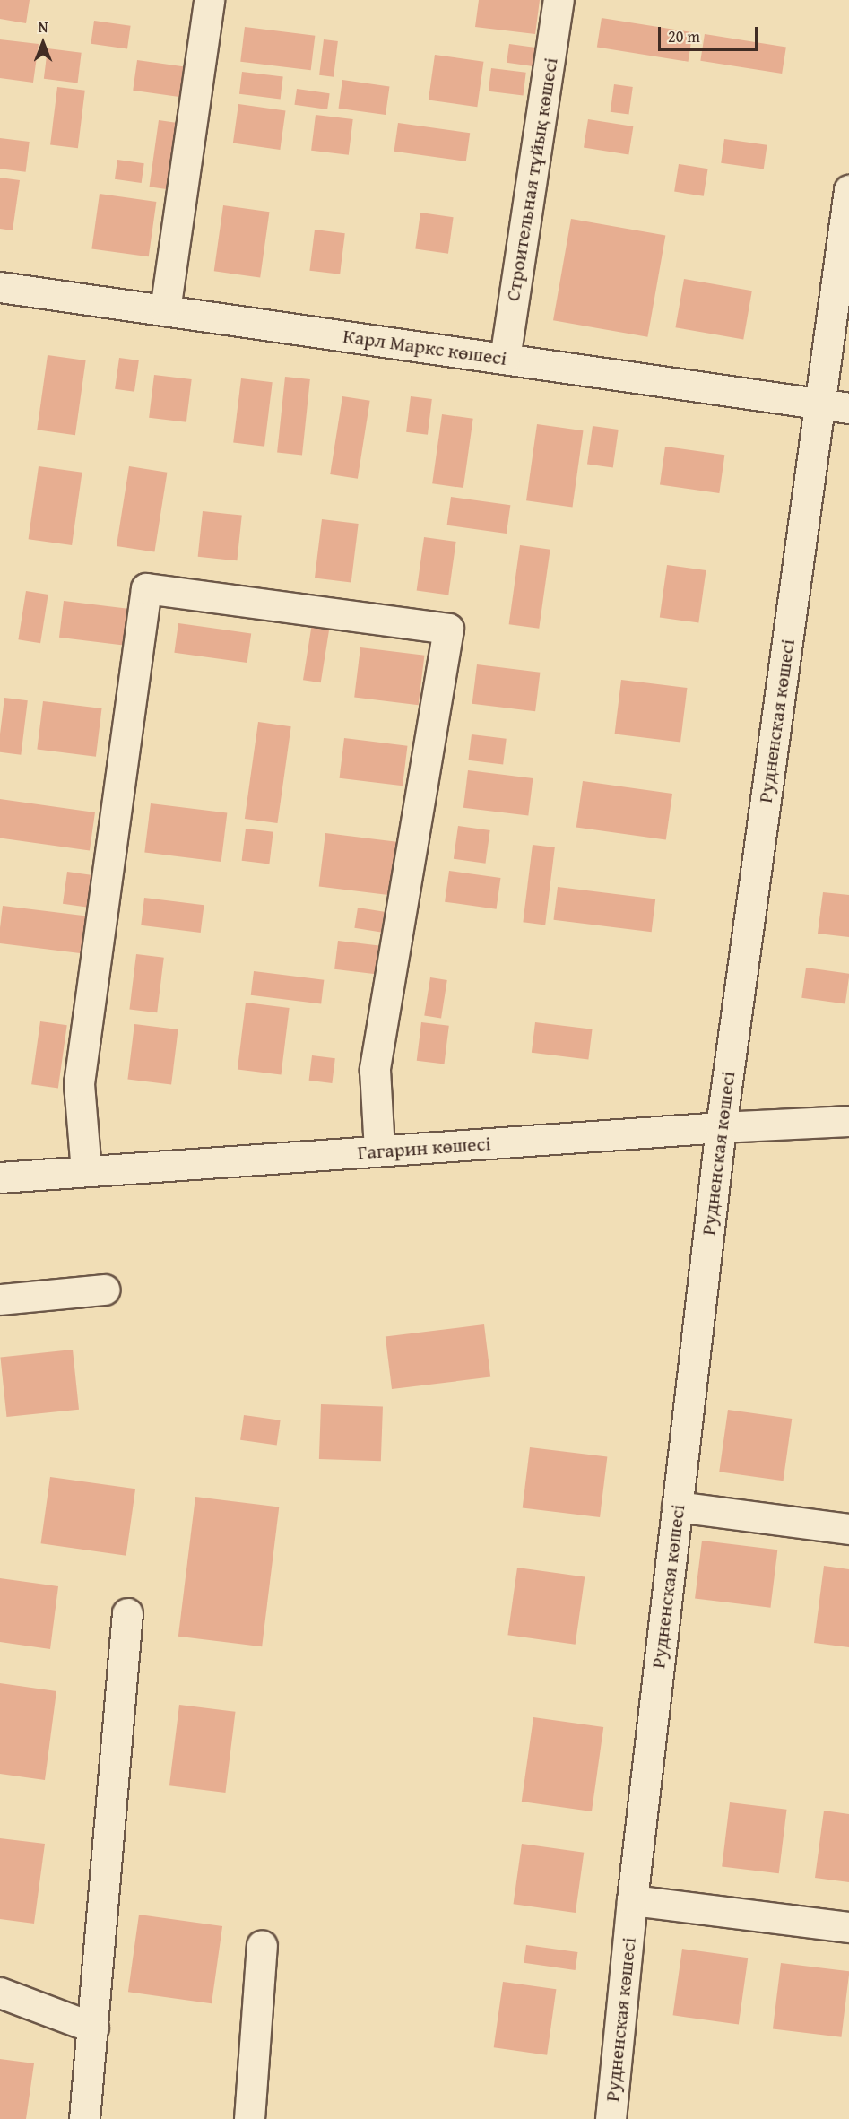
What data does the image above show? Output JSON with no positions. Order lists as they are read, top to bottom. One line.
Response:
{"streets":{"street":["Строительная тұйық көшесі","Карл Маркс көшесі","Рудненская көшесі","Гагарин көшесі"]},"crossings":[["Строительная тұйық көшесі","Карл Маркс көшесі"],["Карл Маркс көшесі","Рудненская көшесі"],["Рудненская көшесі","Гагарин көшесі"]],"scale_bar":"20 m","north":"top"}
